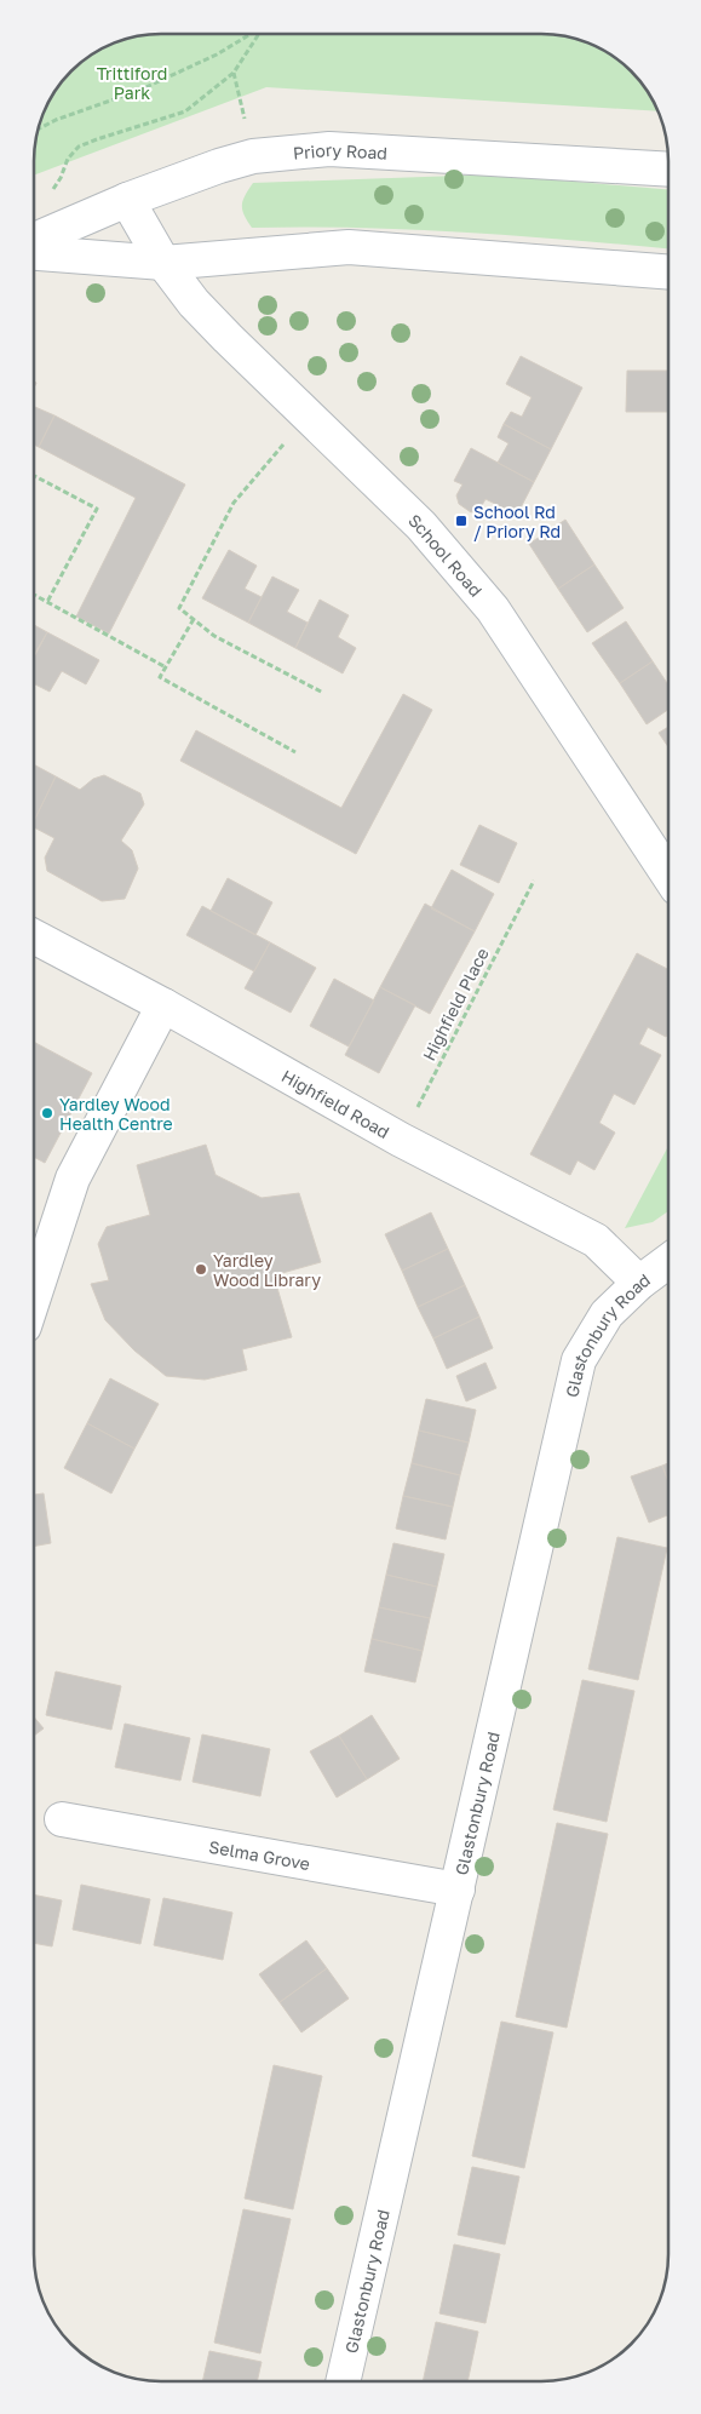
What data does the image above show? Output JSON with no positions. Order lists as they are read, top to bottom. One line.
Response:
{"streets":{"street":["Priory Road","School Road","Highfield Road","Glastonbury Road","Selma Grove"],"path":["Highfield Place"]},"crossings":[["Priory Road","School Road"],["Highfield Place","Highfield Road"],["Highfield Road","Glastonbury Road"],["Glastonbury Road","Selma Grove"]],"parks":["Trittiford Park"],"places":{"transit":["School Rd / Priory Rd"],"other":["Yardley Wood Health Centre","Yardley Wood Library"]}}
